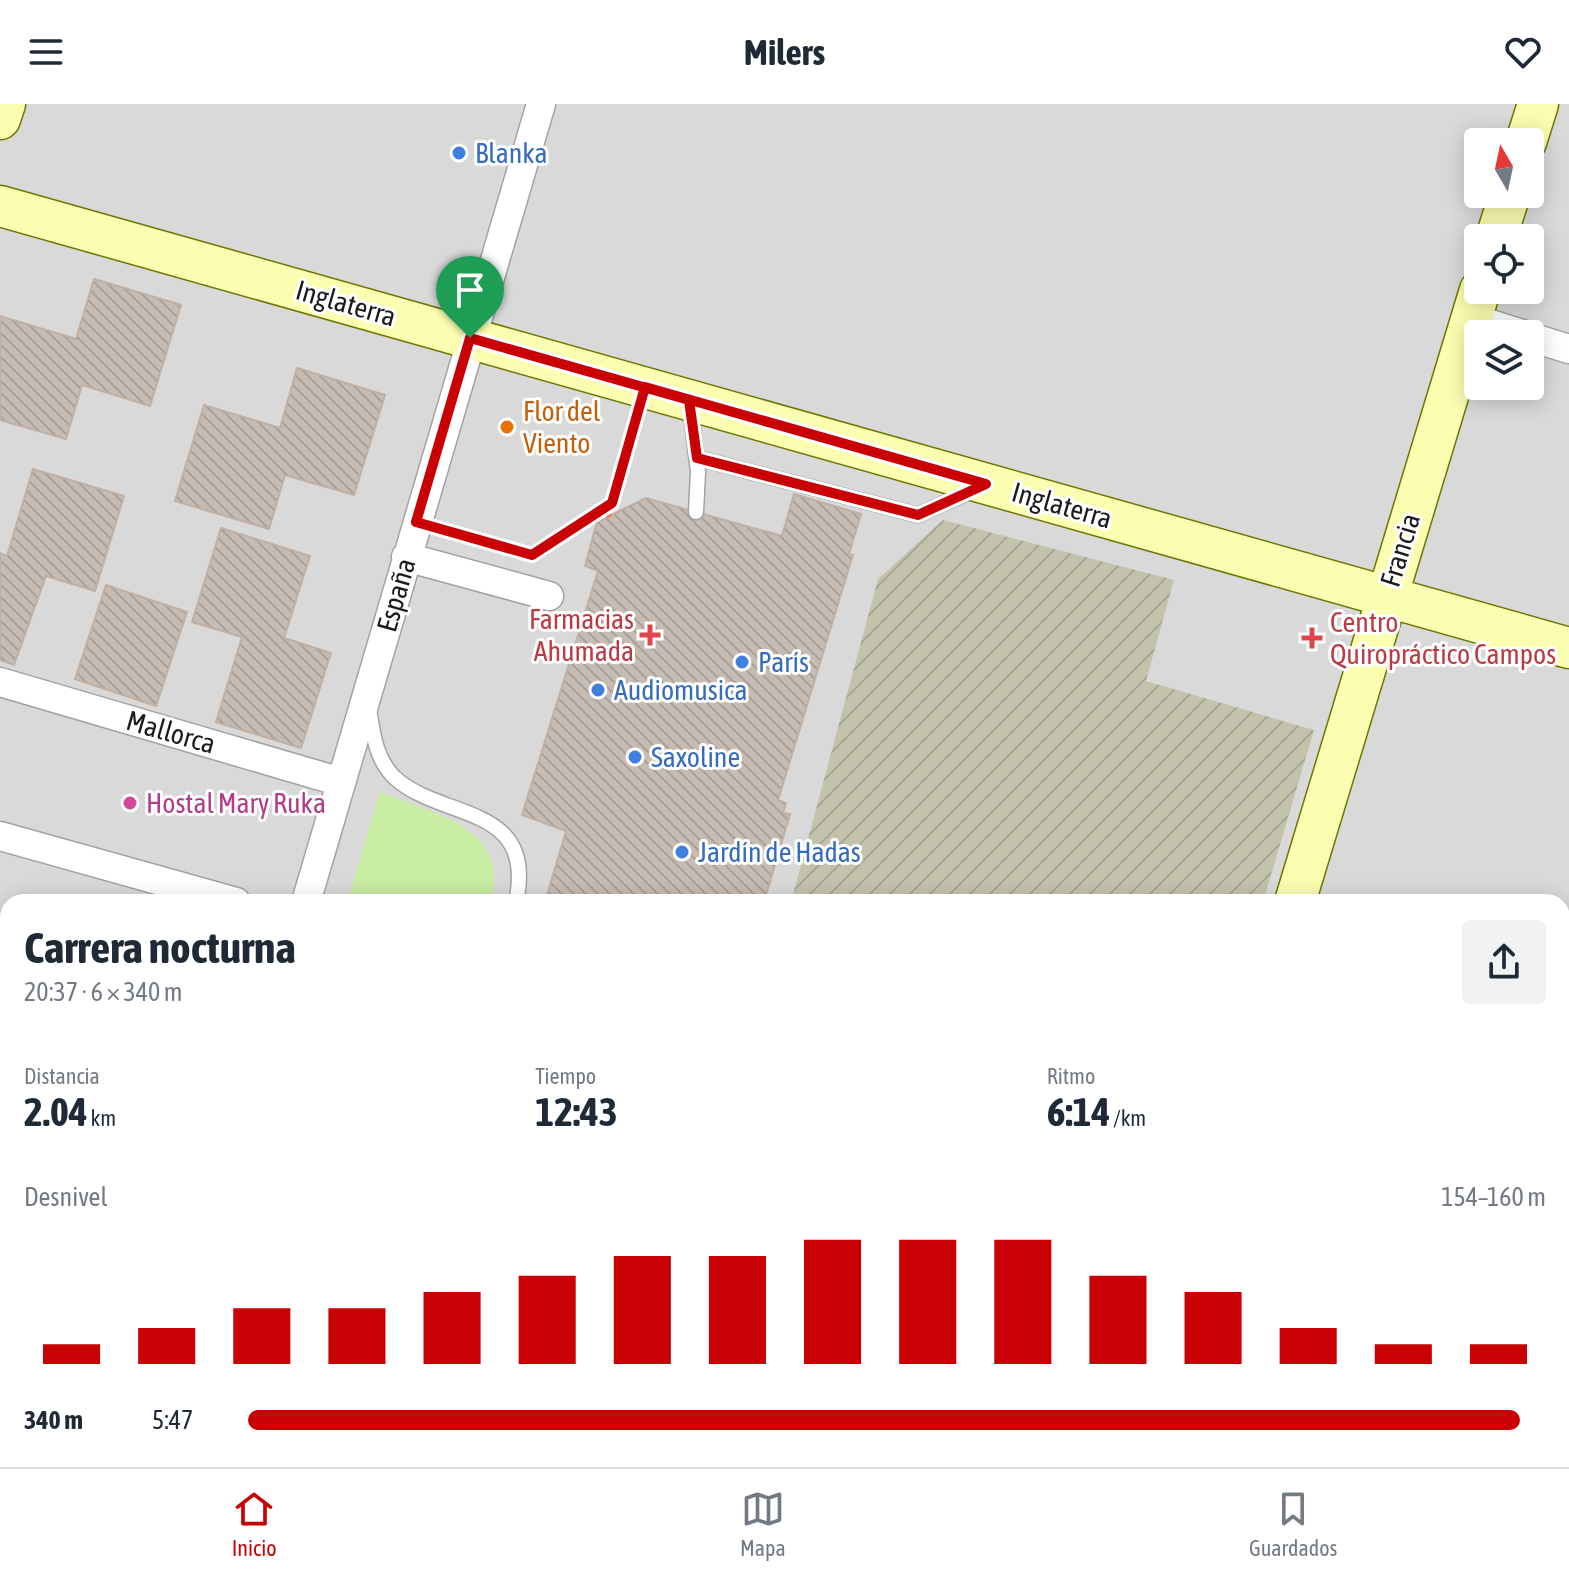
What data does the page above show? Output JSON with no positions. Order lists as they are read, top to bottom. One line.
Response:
{"streets":{"street":["Inglaterra","Francia","España","Mallorca"]},"crossings":[["Inglaterra","Francia"],["Inglaterra","España"],["España","Mallorca"]],"places":{"other":["Blanka","Flor del Viento","París","Audiomusica","Saxoline","Hostal Mary Ruka","Jardín de Hadas"],"health":["Farmacias Ahumada","Centro Quiropráctico Campos"]},"north":"top","page":{"header":"Milers","heading":["Carrera nocturna","20:37 · 6 × 340 m"],"stats":[["Distancia","2.04 km"],["Tiempo","12:43"],["Ritmo","6:14 /km"]],"chart":["Desnivel","154–160 m"],"list":[{"name":"340 m","note":"5:47"}],"tabs":["Inicio","Mapa","Guardados"]}}
